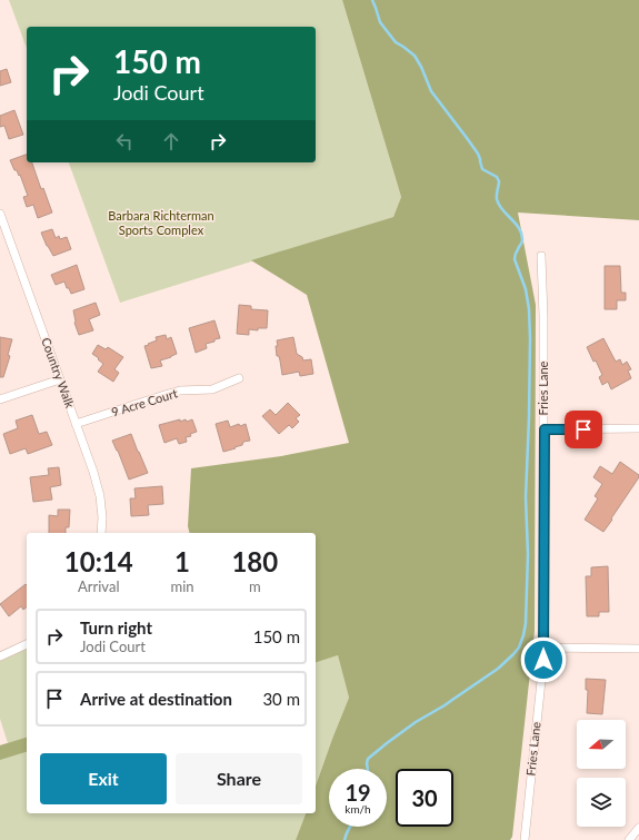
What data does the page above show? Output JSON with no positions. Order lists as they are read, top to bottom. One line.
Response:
{"streets":{"street":["Country Walk","Fries Lane","9 Acre Court"]},"crossings":[["Country Walk","9 Acre Court"]],"parks":["Barbara Richterman Sports Complex"],"north":"left","page":{"turn":["150 m","Jodi Court"],"eta":["10:14","Arrival","1","min","180","m"],"list":[{"name":"Turn right","note":"Jodi Court","value":"150 m"},{"name":"Arrive at destination","value":"30 m"}],"buttons":["Exit","Share"],"speed":"19 km/h","limit":"30"}}
